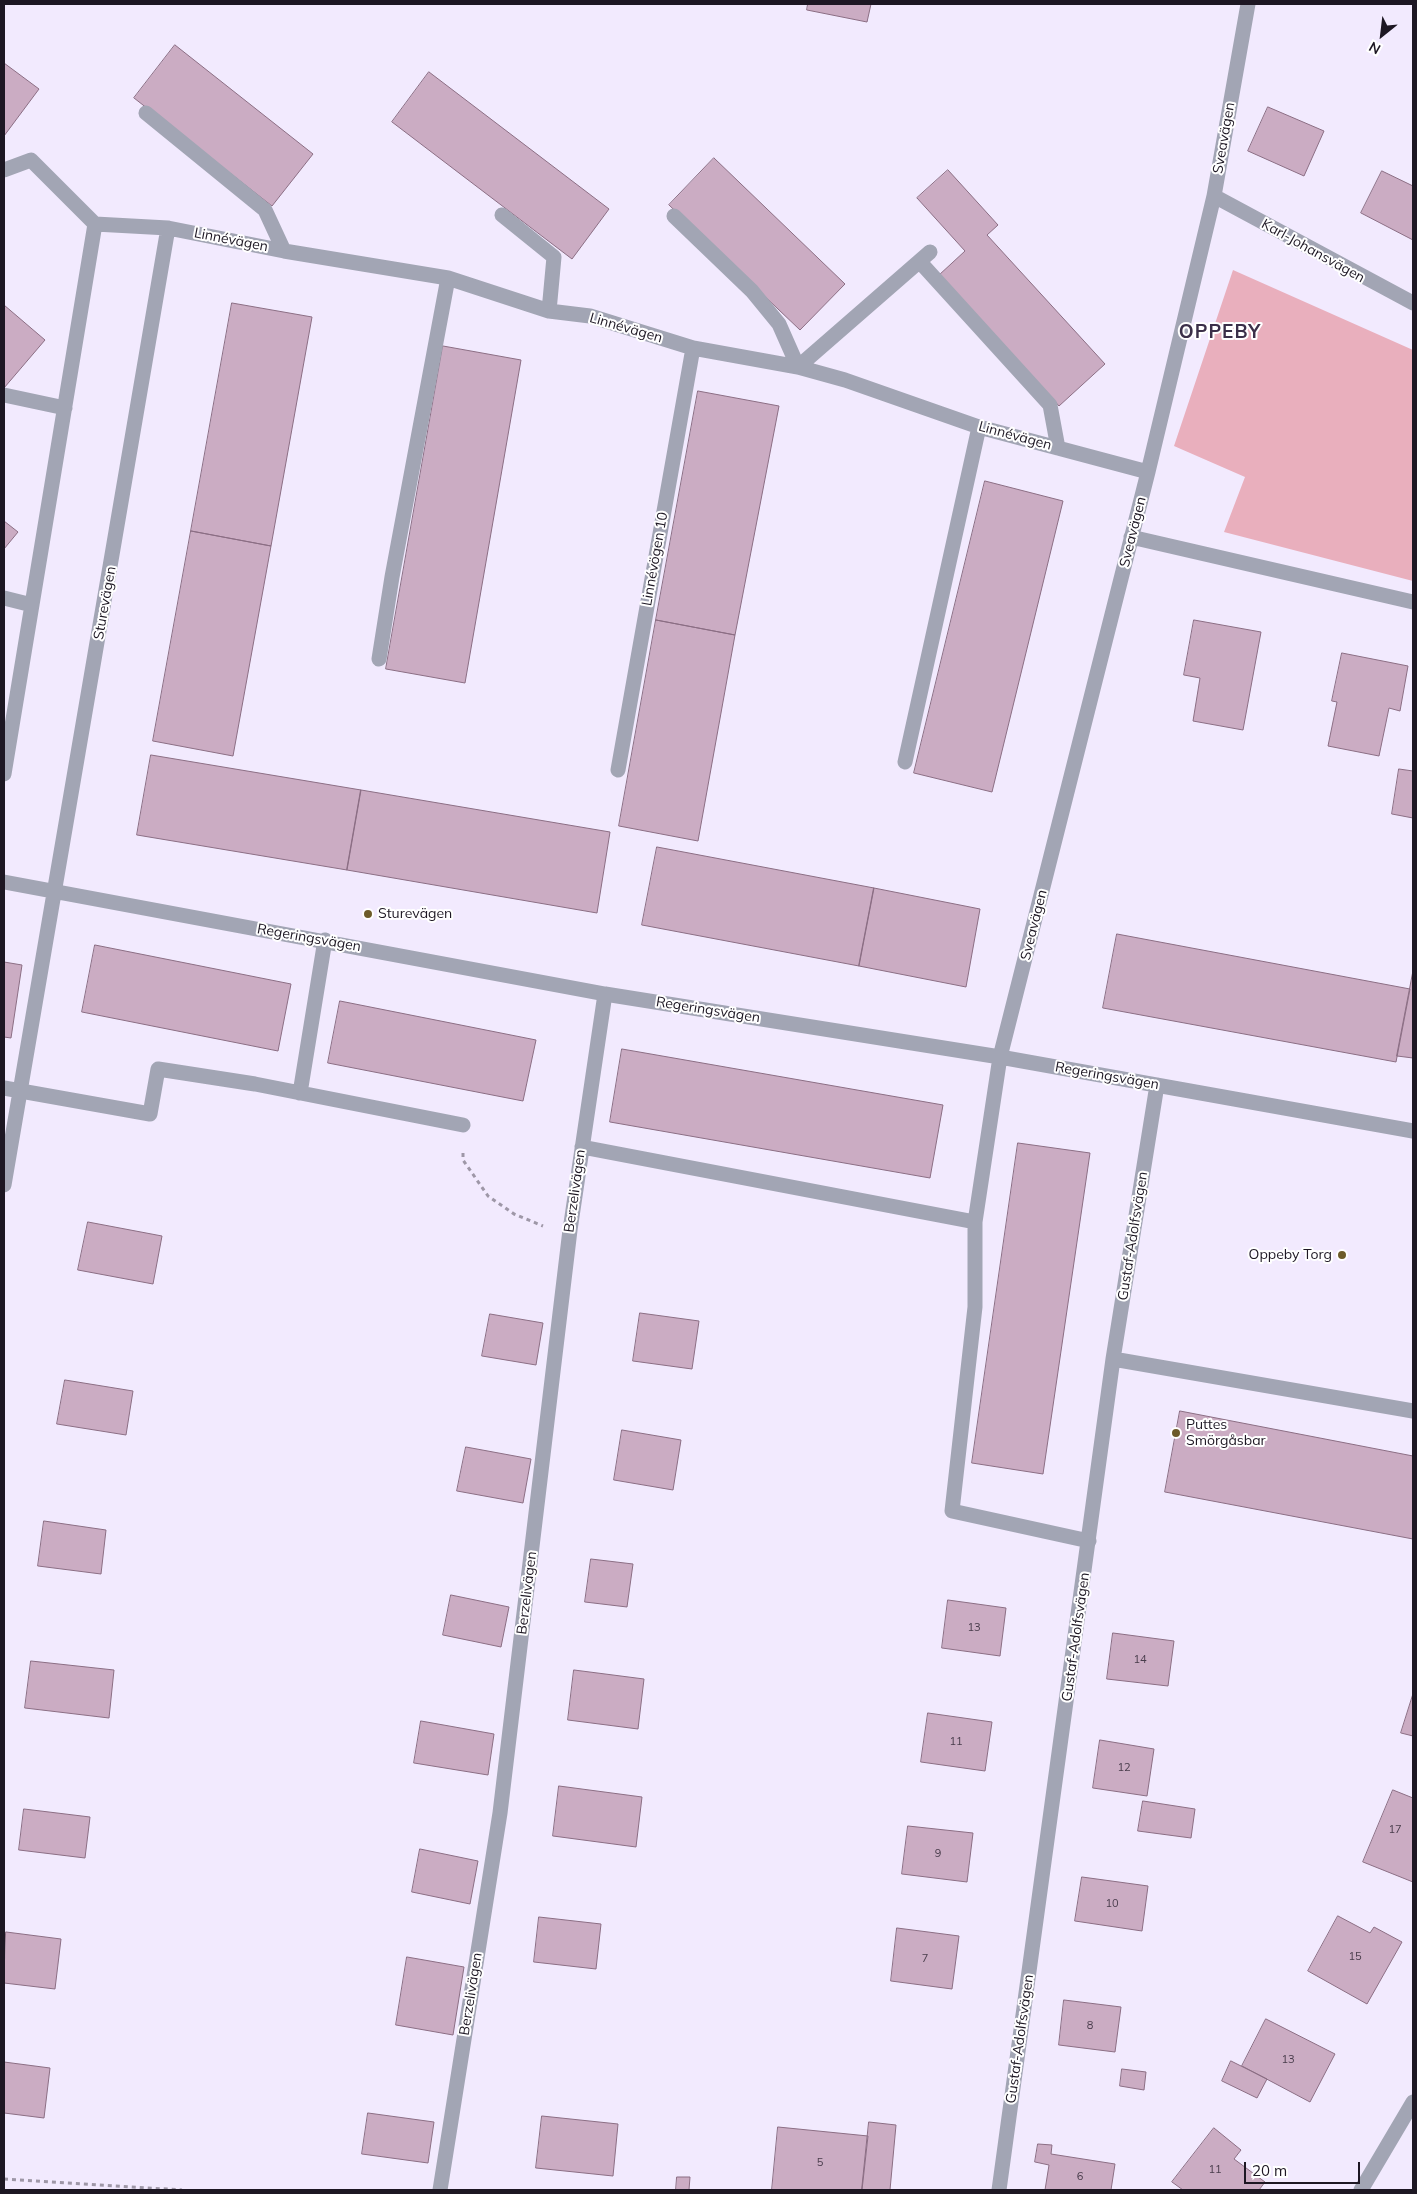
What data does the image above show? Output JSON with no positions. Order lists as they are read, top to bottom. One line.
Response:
{"streets":{"street":["Sveavägen","Linnévägen","Karl-Johansvägen","Linnévögen 10","Sturevägen","Regeringsvägen","Berzelivägen","Gustaf-Adolfsvägen"]},"crossings":[["Sveavägen","Linnévägen"],["Sveavägen","Karl-Johansvägen"],["Sveavägen","Regeringsvägen"],["Sveavägen","Gustaf-Adolfsvägen"],["Linnévägen","Linnévögen 10"],["Linnévägen","Sturevägen"],["Sturevägen","Regeringsvägen"],["Regeringsvägen","Berzelivägen"],["Regeringsvägen","Gustaf-Adolfsvägen"]],"districts":["OPPEBY"],"places":["Sturevägen","Oppeby Torg","Puttes Smörgåsbar"],"house_numbers":["13","14","11","12","17","9","10","15","7","8","13","5","11","6"],"scale_bar":"20 m","north":"bottom left"}
